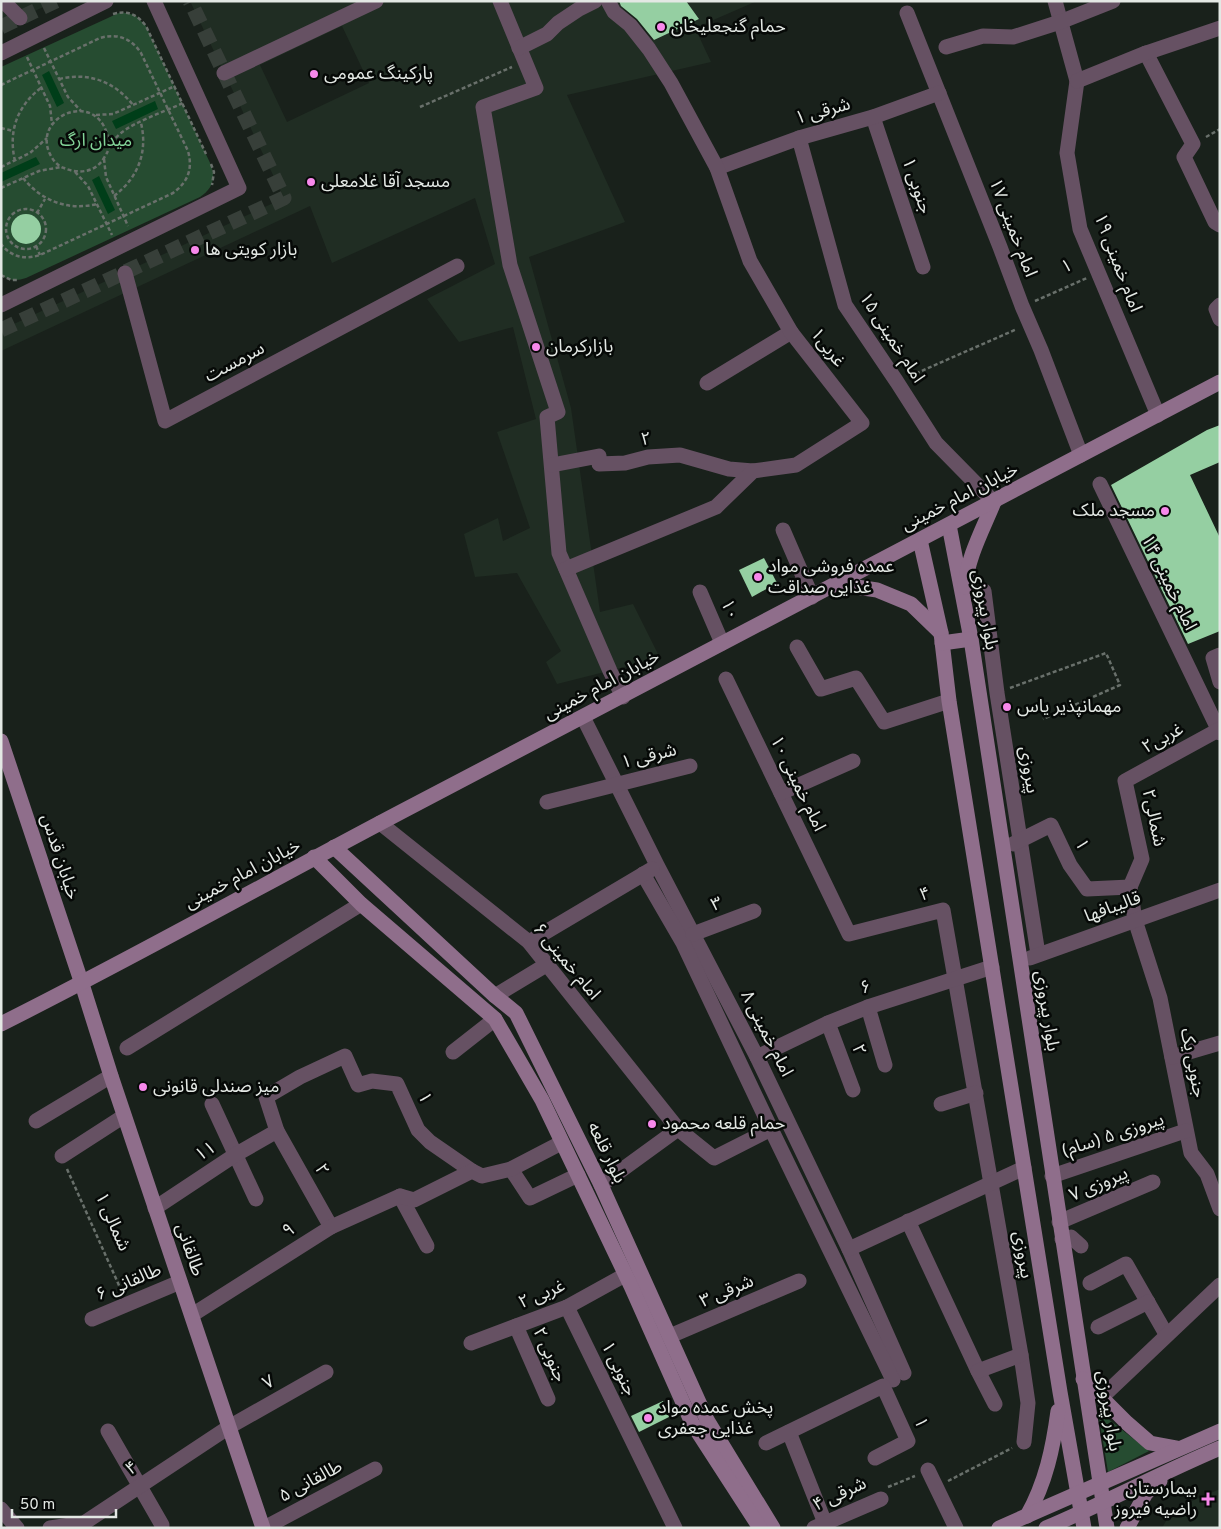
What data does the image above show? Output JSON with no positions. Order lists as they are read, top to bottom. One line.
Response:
{"streets":{"main road":["خیابان امام خمینی","بلوار پیروزی","خیابان قدس","بلوار قلعه","طالقانی"],"street":["۱ شرقی","۱ جنوبی","امام خمینی ۱۷","امام خمینی ۱۹","۱","امام خمینی ۱۵","غربی۱","سرمست","۲","امام خمینی ۱۴","۱۰","غربی۲","پیروزی","امام خمینی ۱۰","شمالی۲","۴","۳","قالیبافها","امام خمینی ۶","۶","امام خمینی ۸","جنوبی یک","پیروزی ۵ (سام)","۱۱","پیروزی ۷","۹","طالقانی ۶","۳ شرقی","۲ غربی","۲ جنوبی","۷","طالقانی ۵","شرقی ۴"],"path":["۱ شمالی"]},"crossings":[["۱ شرقی","۱ جنوبی"],["۱ شرقی","امام خمینی ۱۷"],["۱ شرقی","امام خمینی ۱۵"],["۱ شرقی","غربی۱"],["۱ شرقی","امام خمینی ۸"],["۱ جنوبی","۲ غربی"],["امام خمینی ۱۷","۱"],["امام خمینی ۱۷","خیابان امام خمینی"],["امام خمینی ۱۹","۱"],["امام خمینی ۱۹","خیابان امام خمینی"],["۱","۲"],["۱","بلوار پیروزی"],["۱","پیروزی"],["۱","شمالی۲"],["۱","امام خمینی ۸"],["۱","۹"],["امام خمینی ۱۵","خیابان امام خمینی"],["غربی۱","۲"],["۲","۶"],["۲","۱۱"],["۲","۹"],["خیابان امام خمینی","۱۰"],["خیابان امام خمینی","بلوار پیروزی"],["خیابان امام خمینی","خیابان قدس"],["خیابان امام خمینی","امام خمینی ۶"],["خیابان امام خمینی","امام خمینی ۸"],["خیابان امام خمینی","بلوار قلعه"],["خیابان امام خمینی","طالقانی"],["امام خمینی ۱۴","غربی۲"],["بلوار پیروزی","قالیبافها"],["بلوار پیروزی","پیروزی ۵ (سام)"],["بلوار پیروزی","پیروزی ۷"],["غربی۲","شمالی۲"],["پیروزی","۴"],["پیروزی","قالیبافها"],["پیروزی","۶"],["امام خمینی ۱۰","۴"],["خیابان قدس","طالقانی"],["۴","۶"],["۴","طالقانی"],["۴","۷"],["۳","امام خمینی ۸"],["قالیبافها","جنوبی یک"],["۶","امام خمینی ۸"],["جنوبی یک","پیروزی ۵ (سام)"],["۱۱","طالقانی"],["بلوار قلعه","۳ شرقی"],["بلوار قلعه","۲ غربی"],["۱ شمالی","طالقانی ۶"],["۹","طالقانی"],["طالقانی","طالقانی ۶"],["طالقانی","۷"],["طالقانی","طالقانی ۵"],["۲ غربی","۲ جنوبی"]],"parks":["میدان ارگ"],"places":{"other":["حمام گنجعلیخان","پارکینگ عمومی","مسجد آقا غلامعلی","بازار کویتی ها","بازارکرمان","مسجد ملک","عمده فروشی مواد غذایی صداقت","مهمانپذیر یاس","میز صندلی قانونی","حمام قلعه محمود","پخش عمده مواد غذایی جعفری"],"health":["بیمارستان راضیه فیروز"]},"scale_bar":"50 m"}
